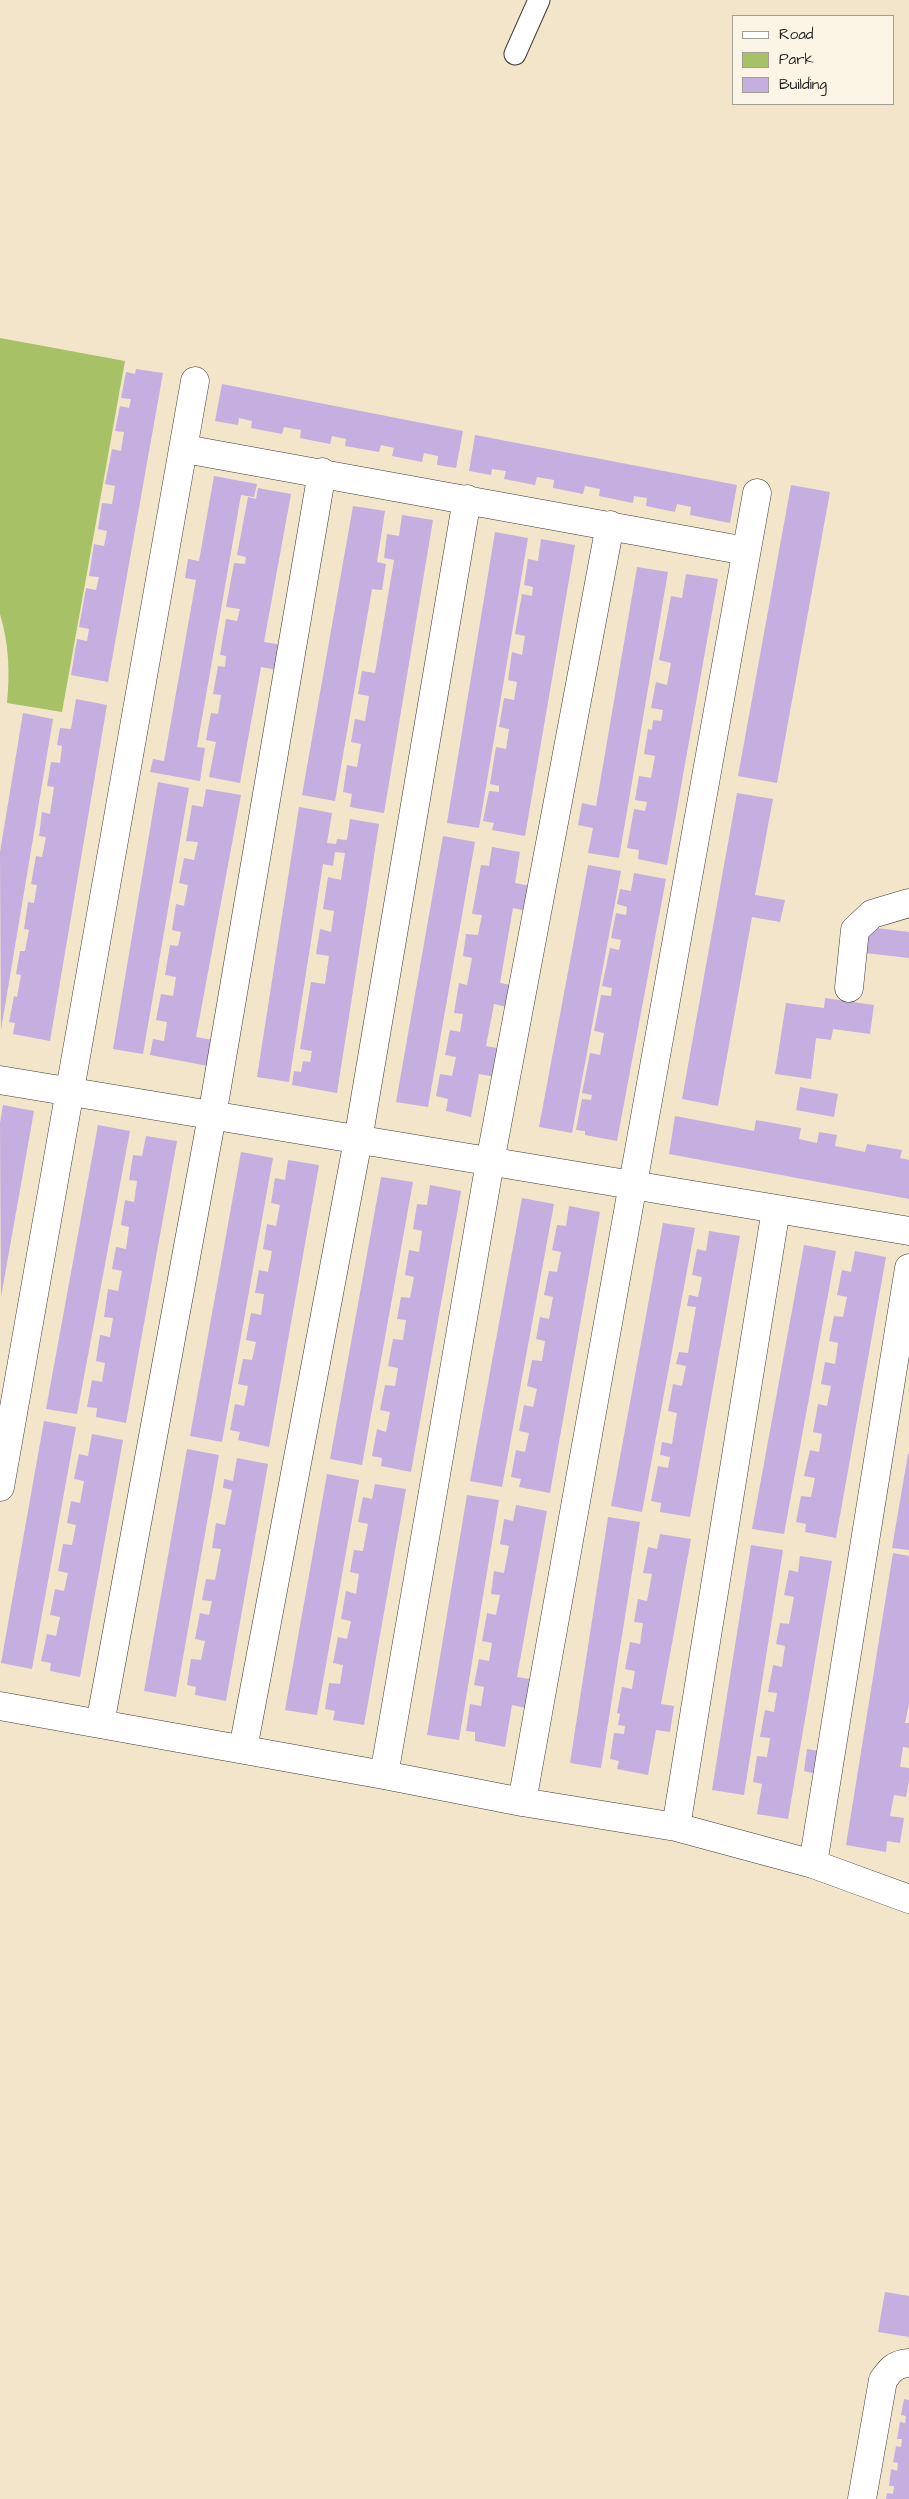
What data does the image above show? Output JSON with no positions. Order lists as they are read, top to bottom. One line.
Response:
{"legend":["Road","Park","Building"]}
